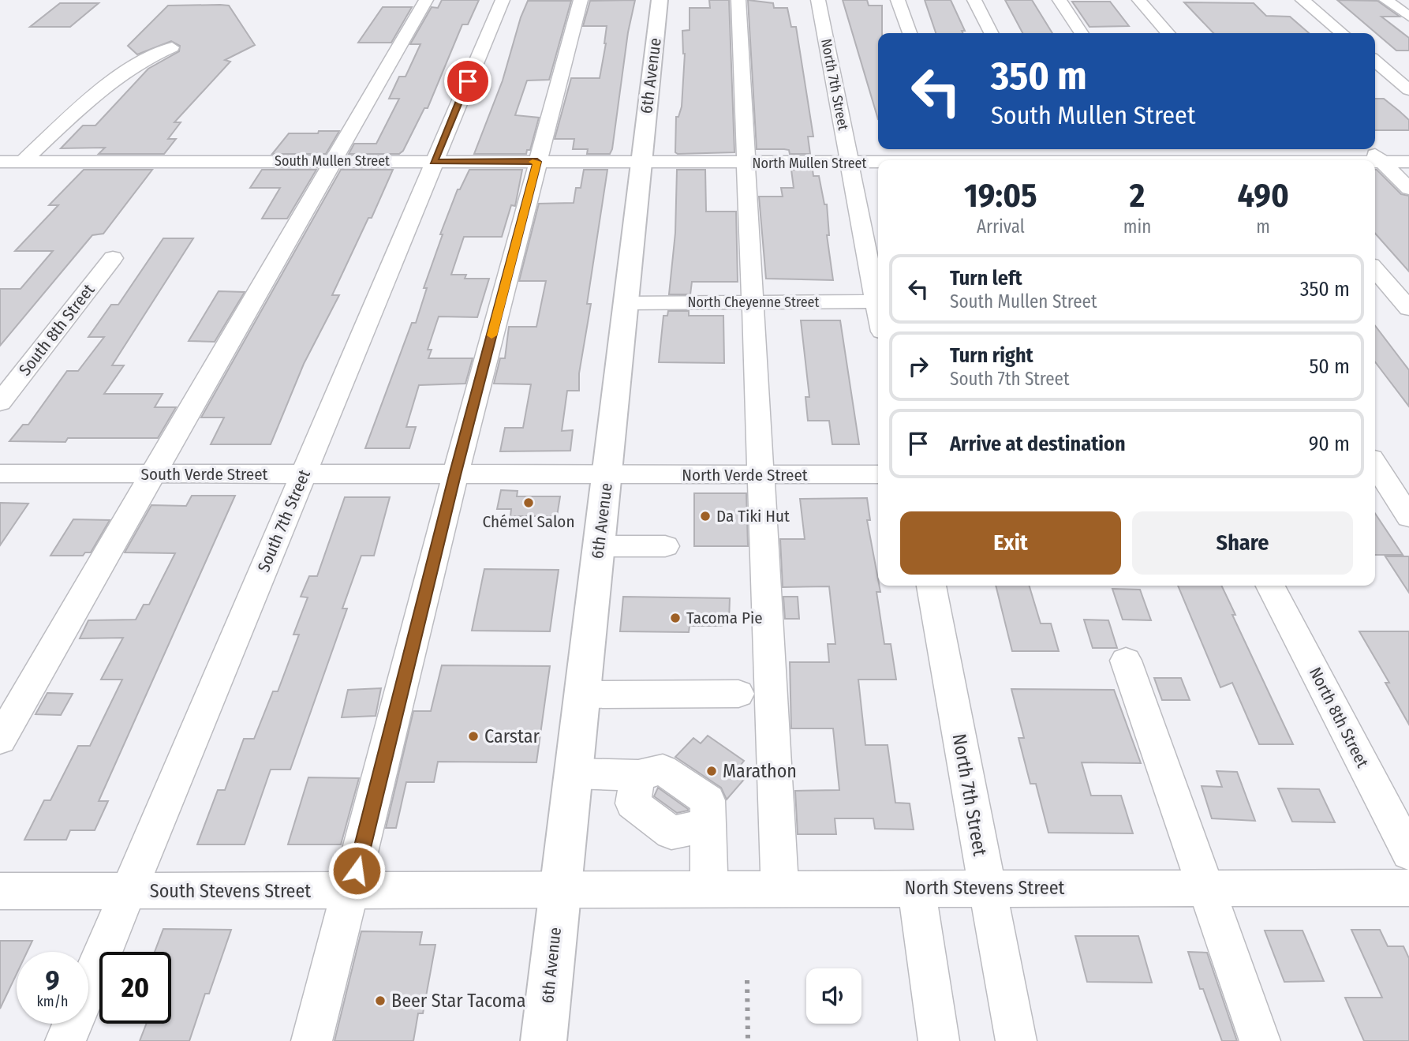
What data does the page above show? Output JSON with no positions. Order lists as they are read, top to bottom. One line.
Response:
{"streets":{"main road":["6th Avenue"],"street":["North 7th Street","South Mullen Street","North Mullen Street","North Cheyenne Street","South 8th Street","South Verde Street","North Verde Street","South 7th Street","North 8th Street","North Stevens Street","South Stevens Street"]},"crossings":[["6th Avenue","South Mullen Street"],["6th Avenue","North Mullen Street"],["6th Avenue","North Cheyenne Street"],["6th Avenue","South Verde Street"],["6th Avenue","North Verde Street"],["6th Avenue","North Stevens Street"],["6th Avenue","South Stevens Street"],["North 7th Street","North Mullen Street"],["North 7th Street","North Stevens Street"],["South Mullen Street","North Mullen Street"],["South Mullen Street","South 7th Street"],["South Verde Street","North Verde Street"],["South Verde Street","South 7th Street"],["South 7th Street","South Stevens Street"],["North Stevens Street","South Stevens Street"]],"places":["Chémel Salon","Da Tiki Hut","Tacoma Pie","Carstar","Marathon","Beer Star Tacoma"],"page":{"turn":["350 m","South Mullen Street"],"eta":["19:05","Arrival","2","min","490","m"],"list":[{"name":"Turn left","note":"South Mullen Street","value":"350 m"},{"name":"Turn right","note":"South 7th Street","value":"50 m"},{"name":"Arrive at destination","value":"90 m"}],"buttons":["Exit","Share"],"speed":"9 km/h","limit":"20"}}
